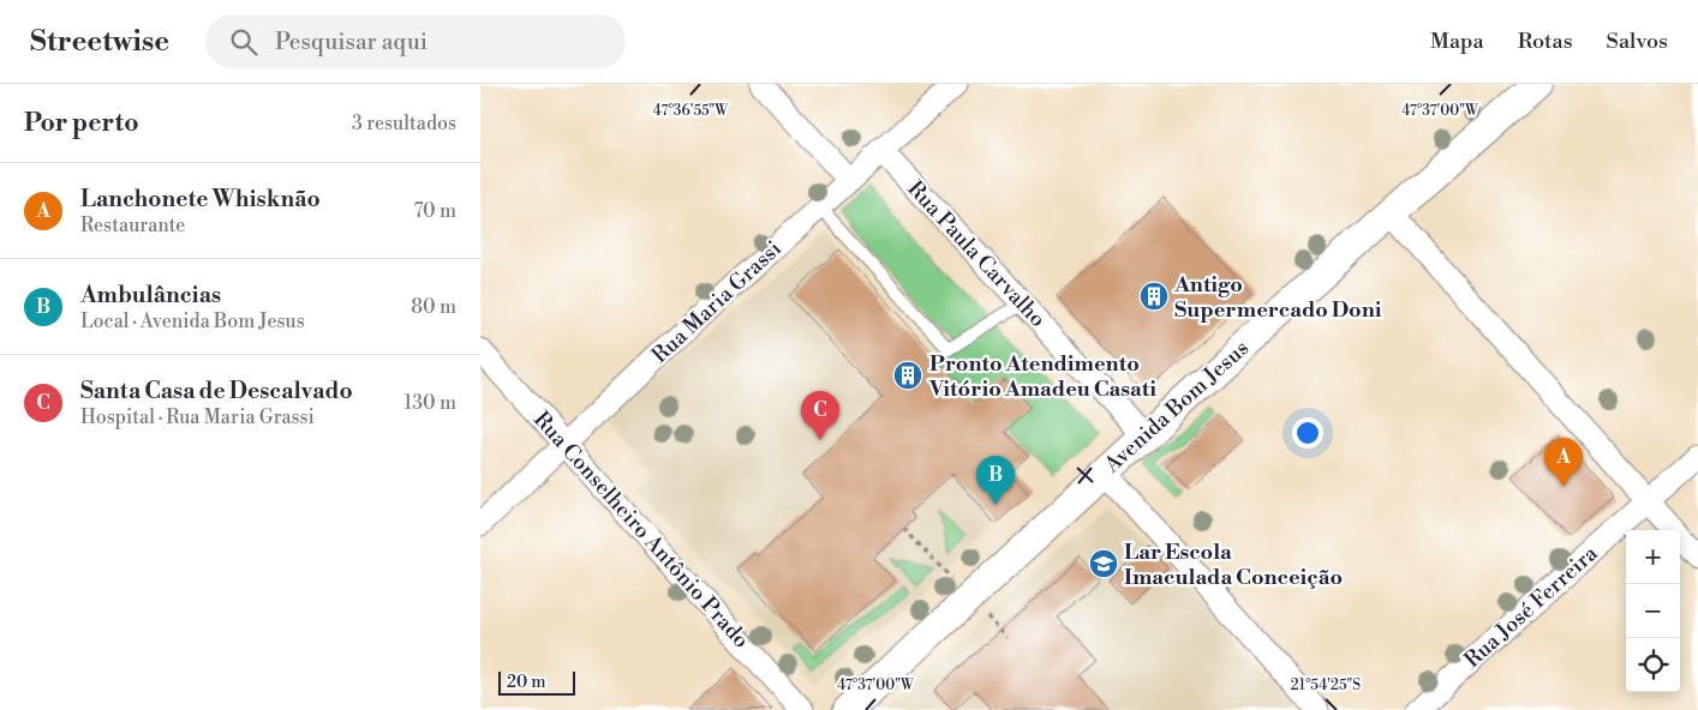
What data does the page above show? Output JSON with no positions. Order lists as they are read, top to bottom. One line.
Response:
{"streets":{"street":["Rua Paula Carvalho","Rua Maria Grassi","Avenida Bom Jesus","Rua Conselheiro Antônio Prado","Rua José Ferreira"]},"crossings":[["Rua Paula Carvalho","Rua Maria Grassi"],["Rua Paula Carvalho","Avenida Bom Jesus"],["Rua Maria Grassi","Rua Conselheiro Antônio Prado"]],"places":{"building":["Antigo Supermercado Doni","Pronto Atendimento Vitório Amadeu Casati"],"school or university":["Lar Escola Imaculada Conceição"]},"scale_bar":"20 m","page":{"header":"Streetwise","search":"Pesquisar aqui","nav":["Mapa","Rotas","Salvos"],"heading":["Por perto","3 resultados"],"list":[{"mark":"A","name":"Lanchonete Whisknão","note":"Restaurante","value":"70 m"},{"mark":"B","name":"Ambulâncias","note":"Local · Avenida Bom Jesus","value":"80 m"},{"mark":"C","name":"Santa Casa de Descalvado","note":"Hospital · Rua Maria Grassi","value":"130 m"}],"pins":["C","A","B"],"map_buttons":["+","−"],"scale":"20 m"},"coordinates":["47°36'55\"W","47°37'00\"W","21°54'25\"S"]}
